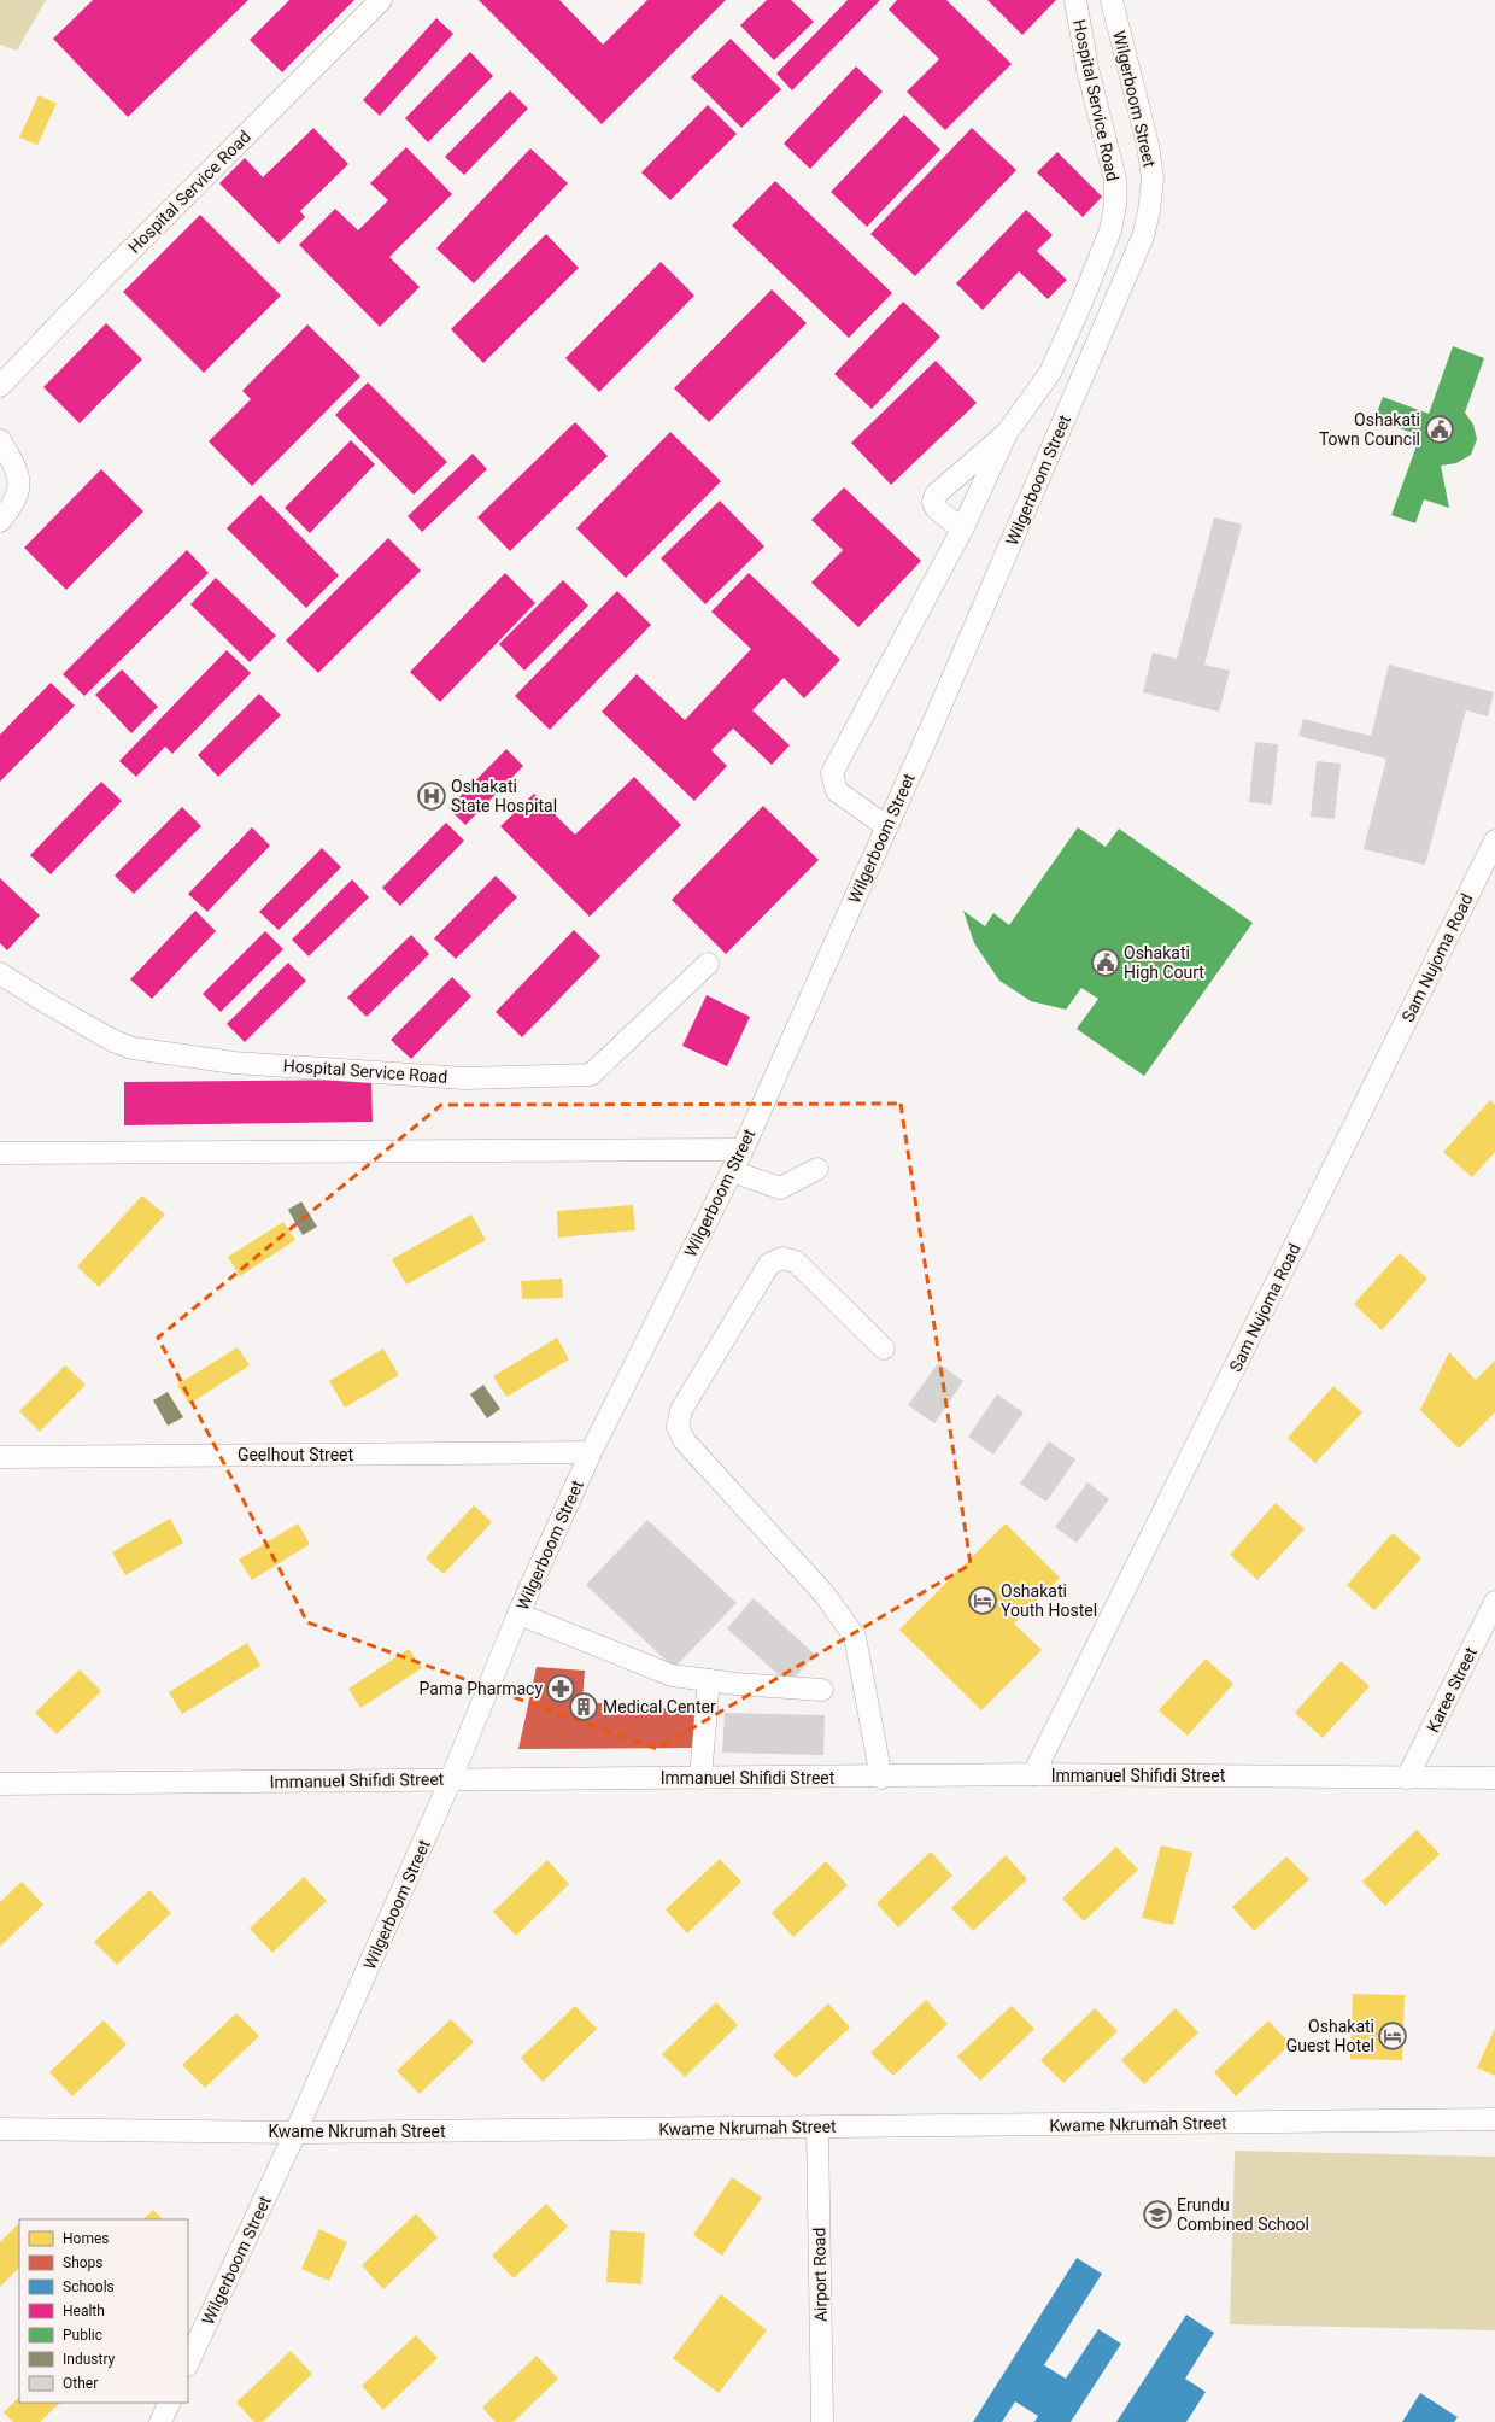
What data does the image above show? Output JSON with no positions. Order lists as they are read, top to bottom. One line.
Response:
{"streets":{"street":["Wilgerboom Street","Hospital Service Road","Sam Nujoma Road","Geelhout Street","Karee Street","Immanuel Shifidi Street","Kwame Nkrumah Street","Airport Road"]},"crossings":[["Wilgerboom Street","Geelhout Street"],["Wilgerboom Street","Immanuel Shifidi Street"],["Wilgerboom Street","Kwame Nkrumah Street"],["Sam Nujoma Road","Immanuel Shifidi Street"],["Karee Street","Immanuel Shifidi Street"],["Kwame Nkrumah Street","Airport Road"]],"places":{"public building":["Oshakati Town Council","Oshakati High Court"],"hospital":["Oshakati State Hospital"],"hotel":["Oshakati Youth Hostel","Oshakati Guest Hotel"],"pharmacy":["Pama Pharmacy"],"building":["Medical Center"],"school or university":["Erundu Combined School"]},"legend":["Homes","Shops","Schools","Health","Public","Industry","Other"]}
